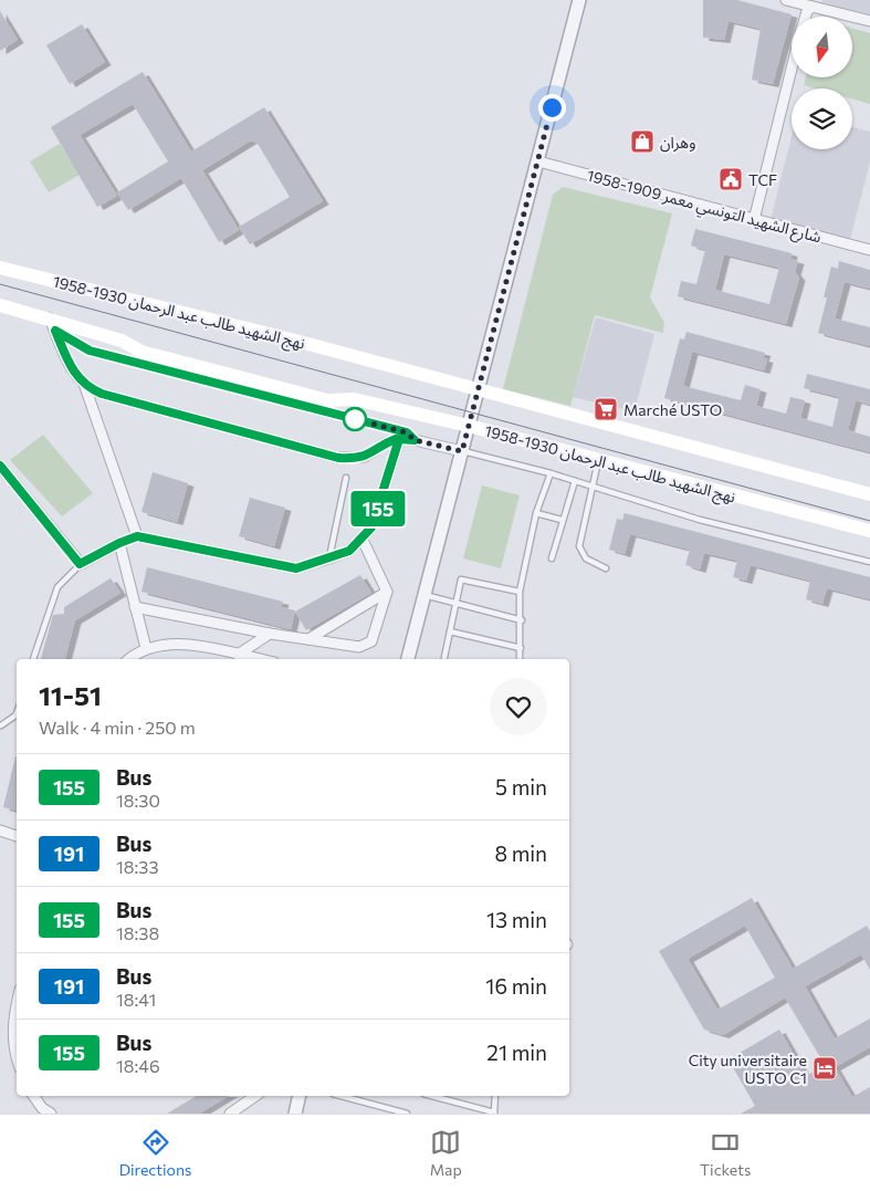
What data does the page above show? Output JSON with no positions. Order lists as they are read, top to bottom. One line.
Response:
{"streets":{"main road":["نهج الشهيد طالب عبد الرحمان 1930-1958"],"street":["شارع الشهيد التونسي معمر 1909-1958"]},"places":{"shop":["وهران"],"public building":["TCF"],"supermarket":["Marché USTO"],"hotel":["City universitaire USTO C1"]},"lines":["bus line 155"],"north":"bottom","page":{"on_map":"155","heading":["11-51","Walk · 4 min · 250 m"],"list":[{"mark":"155","name":"Bus","note":"18:30","value":"5 min"},{"mark":"191","name":"Bus","note":"18:33","value":"8 min"},{"mark":"155","name":"Bus","note":"18:38","value":"13 min"},{"mark":"191","name":"Bus","note":"18:41","value":"16 min"},{"mark":"155","name":"Bus","note":"18:46","value":"21 min"}],"tabs":["Directions","Map","Tickets"]}}
